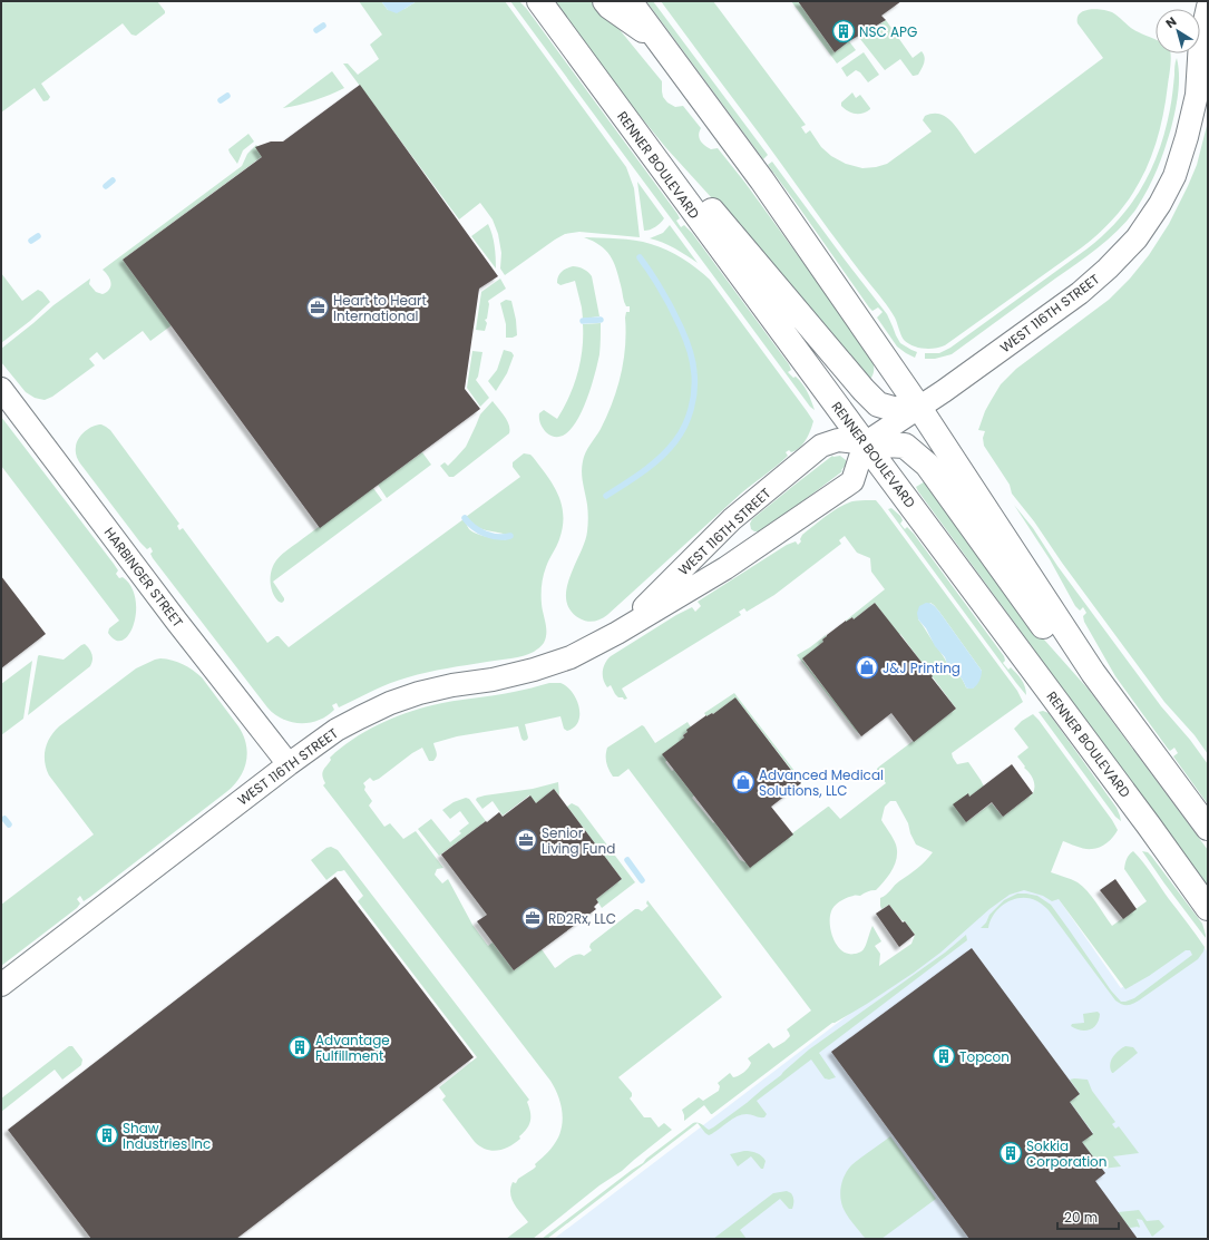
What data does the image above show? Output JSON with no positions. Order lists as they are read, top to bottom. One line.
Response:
{"streets":{"main road":["RENNER BOULEVARD"],"street":["WEST 116TH STREET","HARBINGER STREET"]},"crossings":[["RENNER BOULEVARD","WEST 116TH STREET"],["WEST 116TH STREET","HARBINGER STREET"]],"places":{"building":["NSC APG","Advantage Fulfillment","Topcon","Shaw Industries Inc","Sokkia Corporation"],"office":["Heart to Heart International","Senior Living Fund","RD2Rx, LLC"],"shop":["J&J Printing","Advanced Medical Solutions, LLC"]},"scale_bar":"20 m","north":"top left"}
